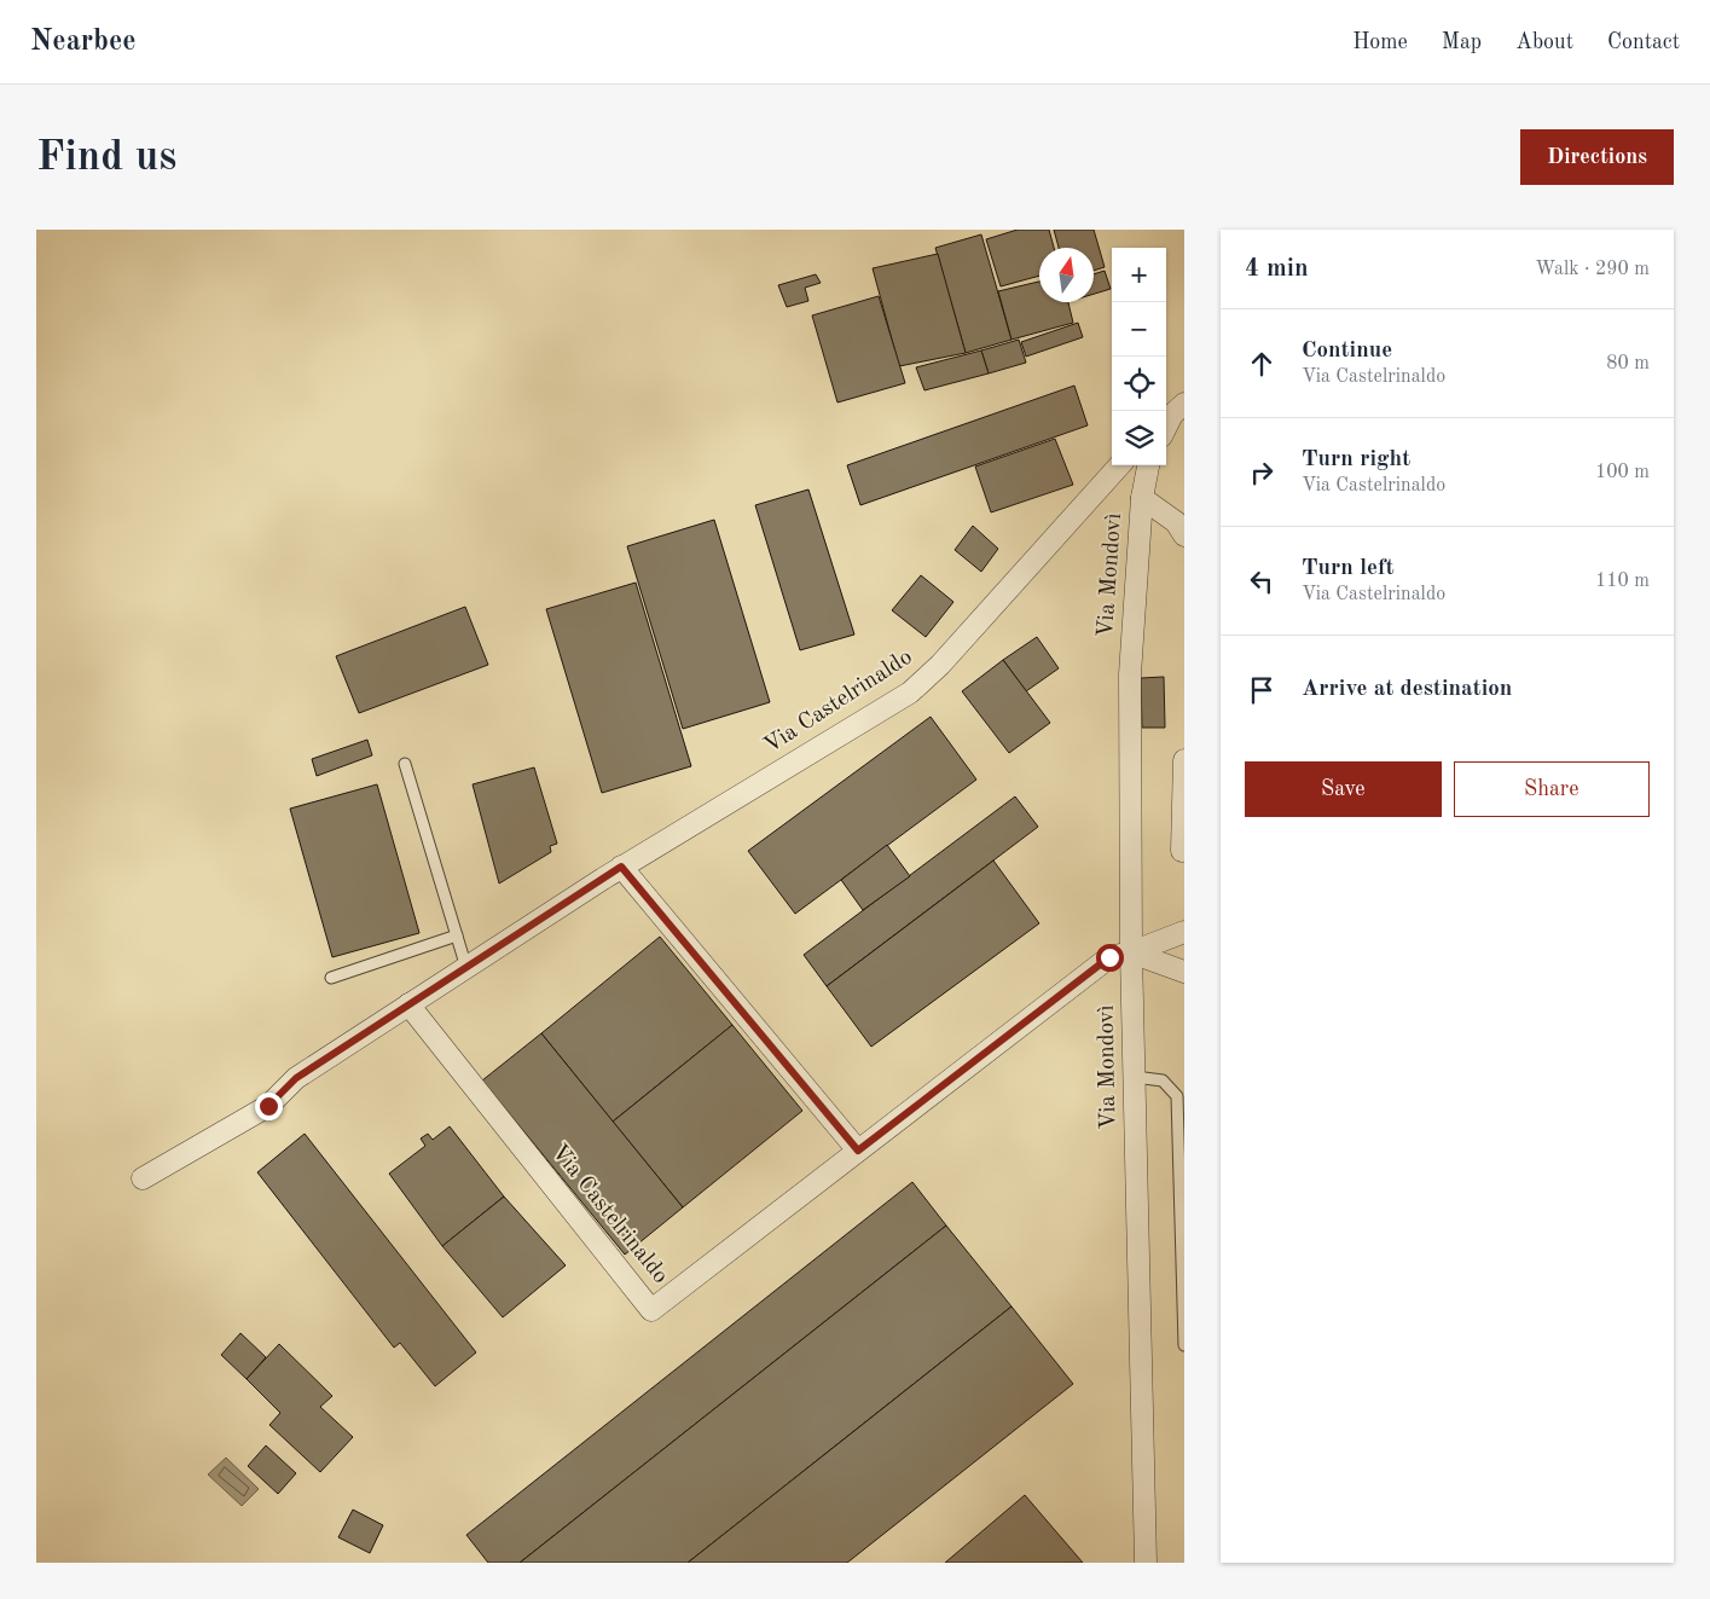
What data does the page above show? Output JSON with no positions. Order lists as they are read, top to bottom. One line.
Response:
{"streets":{"street":["Via Mondovì","Via Castelrinaldo"]},"crossings":[["Via Mondovì","Via Castelrinaldo"]],"north":"top","page":{"header":"Nearbee","nav":["Home","Map","About","Contact"],"buttons":["Directions",["Save","Share"]],"title":"Find us","heading":["4 min","Walk · 290 m"],"map_buttons":["+","−"],"list":[["Continue","Via Castelrinaldo","80 m"],["Turn right","Via Castelrinaldo","100 m"],["Turn left","Via Castelrinaldo","110 m"],"Arrive at destination"]}}
